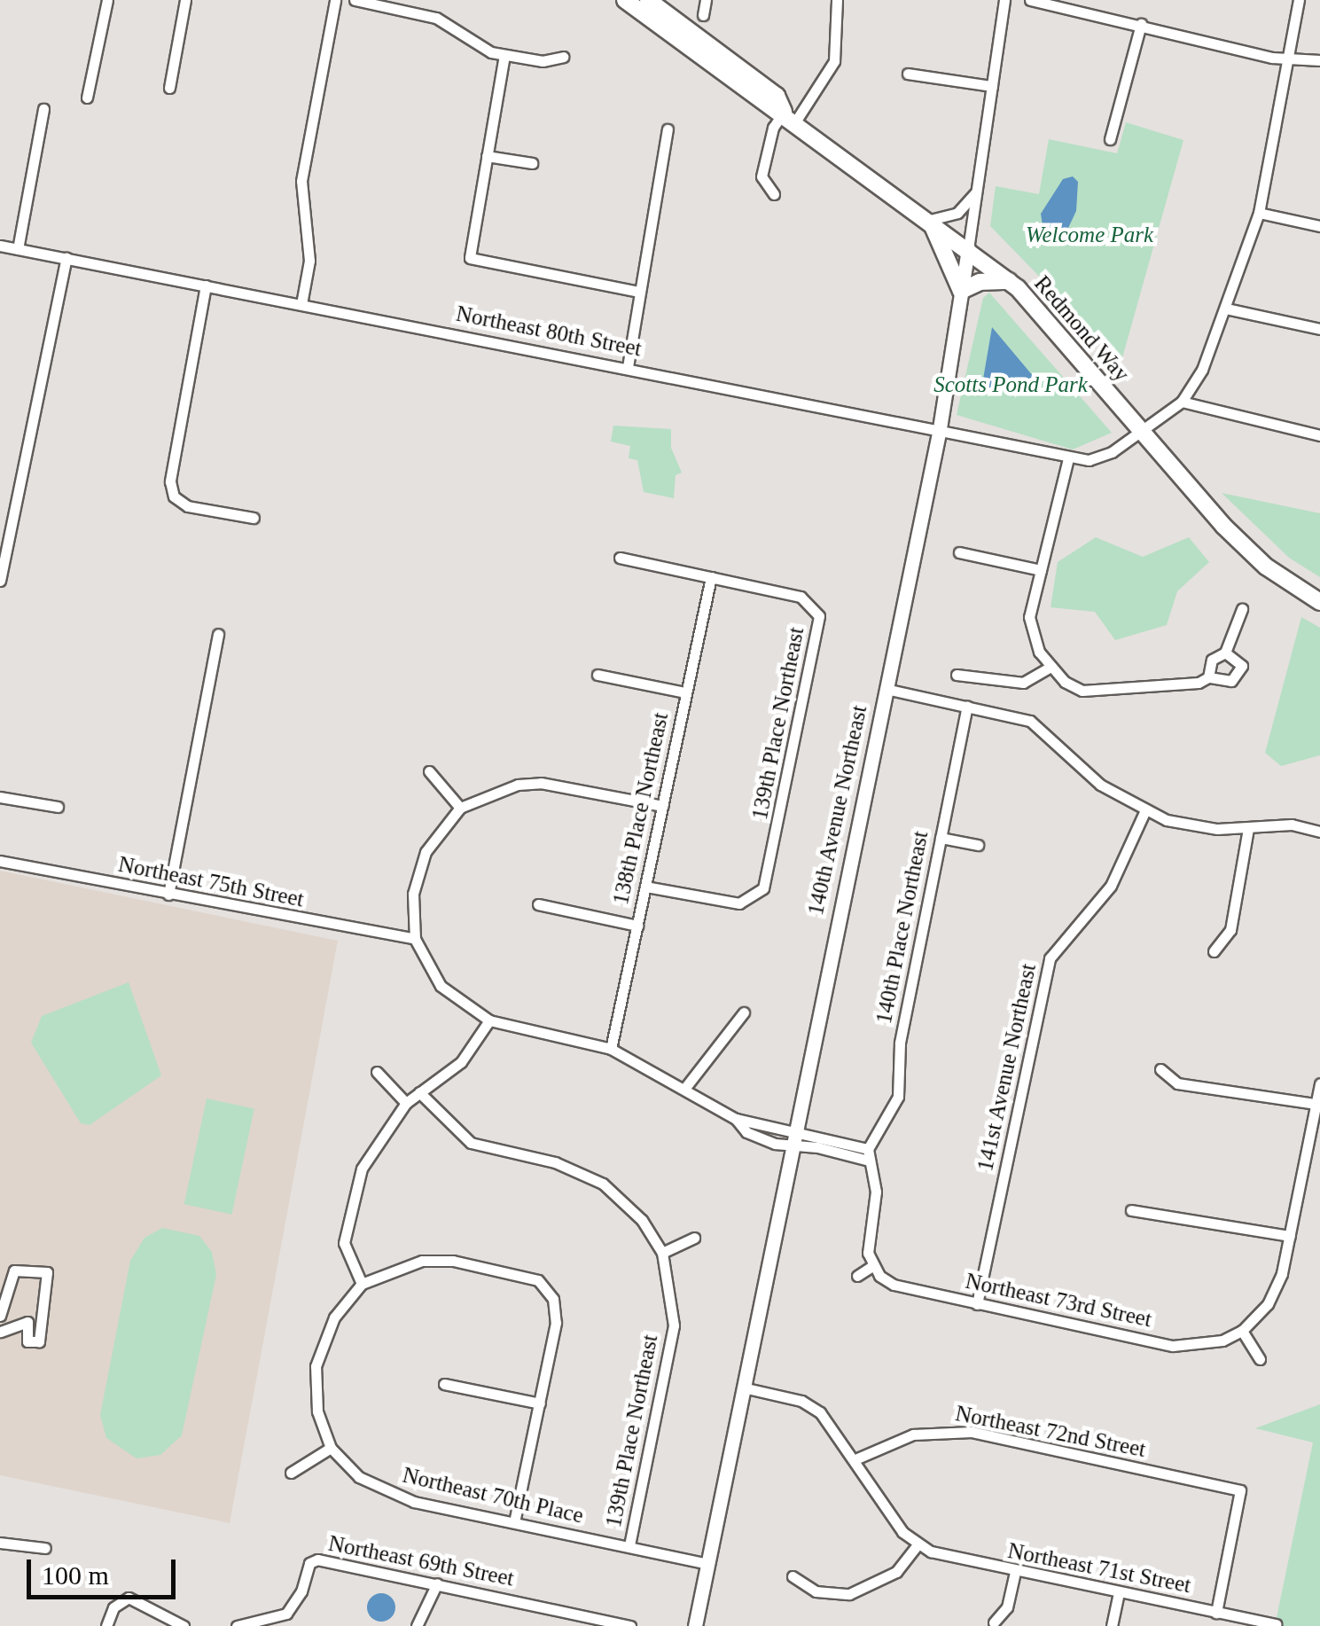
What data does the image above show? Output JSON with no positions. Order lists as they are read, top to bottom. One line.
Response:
{"streets":{"main road":["Redmond Way","140th Avenue Northeast"],"street":["Northeast 80th Street","139th Place Northeast","138th Place Northeast","Northeast 75th Street","140th Place Northeast","141st Avenue Northeast","Northeast 73rd Street","Northeast 72nd Street","Northeast 70th Place","Northeast 69th Street","Northeast 71st Street"]},"crossings":[["Redmond Way","Northeast 80th Street"],["Redmond Way","140th Avenue Northeast"],["Northeast 80th Street","140th Avenue Northeast"],["139th Place Northeast","138th Place Northeast"],["139th Place Northeast","Northeast 75th Street"],["139th Place Northeast","Northeast 70th Place"],["138th Place Northeast","Northeast 75th Street"],["140th Avenue Northeast","Northeast 70th Place"],["141st Avenue Northeast","Northeast 73rd Street"],["Northeast 72nd Street","Northeast 71st Street"]],"parks":["Welcome Park","Scotts Pond Park"],"scale_bar":"100 m"}
